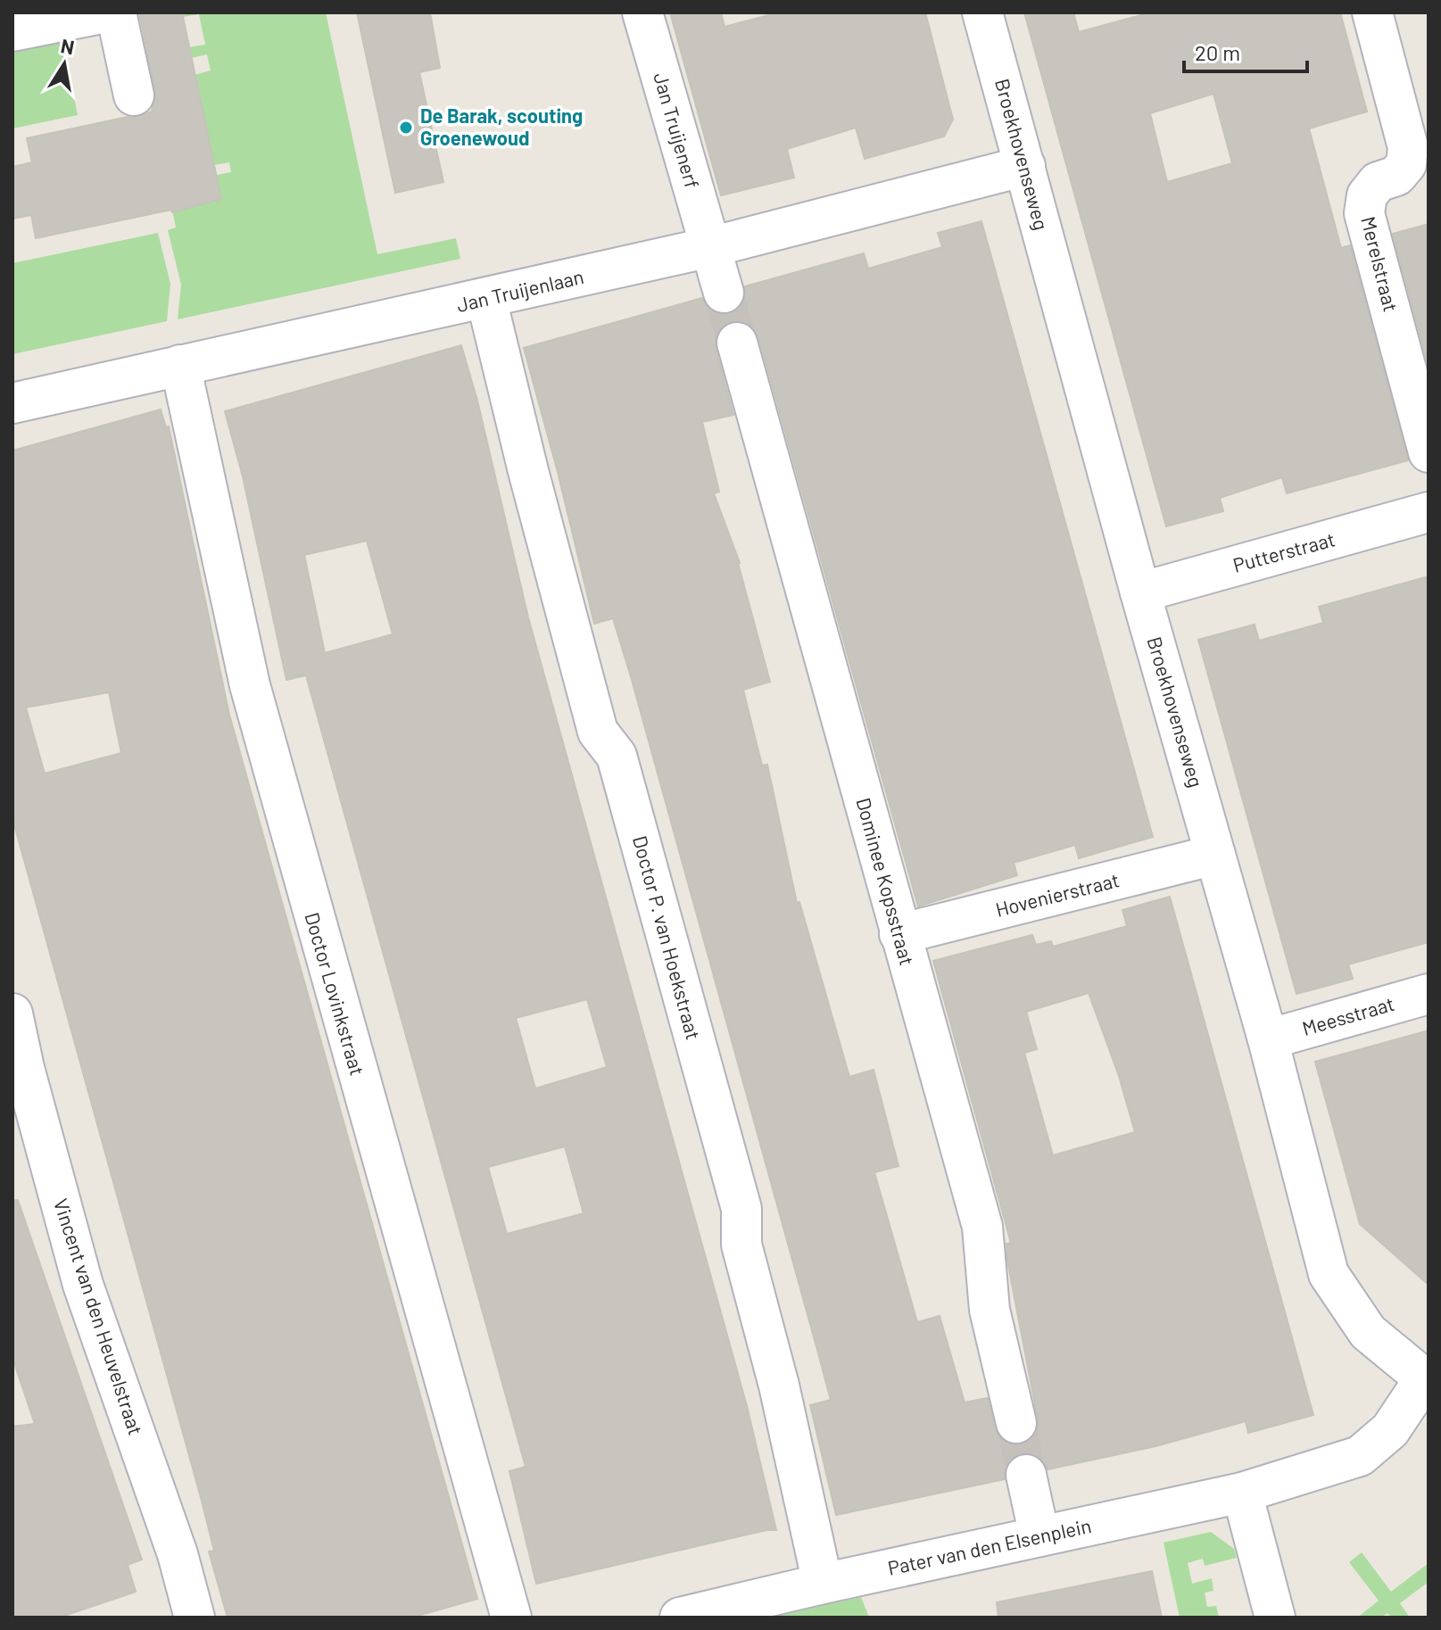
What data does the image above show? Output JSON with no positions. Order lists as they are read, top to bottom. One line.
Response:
{"streets":{"street":["Jan Truijenerf","Broekhovenseweg","Merelstraat","Jan Truijenlaan","Putterstraat","Dominee Kopsstraat","Hovenierstraat","Doctor P. van Hoekstraat","Doctor Lovinkstraat","Meesstraat","Vincent van den Heuvelstraat","Pater van den Elsenplein"]},"crossings":[["Jan Truijenerf","Jan Truijenlaan"],["Broekhovenseweg","Jan Truijenlaan"],["Broekhovenseweg","Putterstraat"],["Broekhovenseweg","Hovenierstraat"],["Broekhovenseweg","Meesstraat"],["Broekhovenseweg","Pater van den Elsenplein"],["Jan Truijenlaan","Doctor P. van Hoekstraat"],["Jan Truijenlaan","Doctor Lovinkstraat"],["Dominee Kopsstraat","Hovenierstraat"],["Doctor P. van Hoekstraat","Pater van den Elsenplein"]],"places":["De Barak, scouting Groenewoud"],"scale_bar":"20 m","north":"top"}
